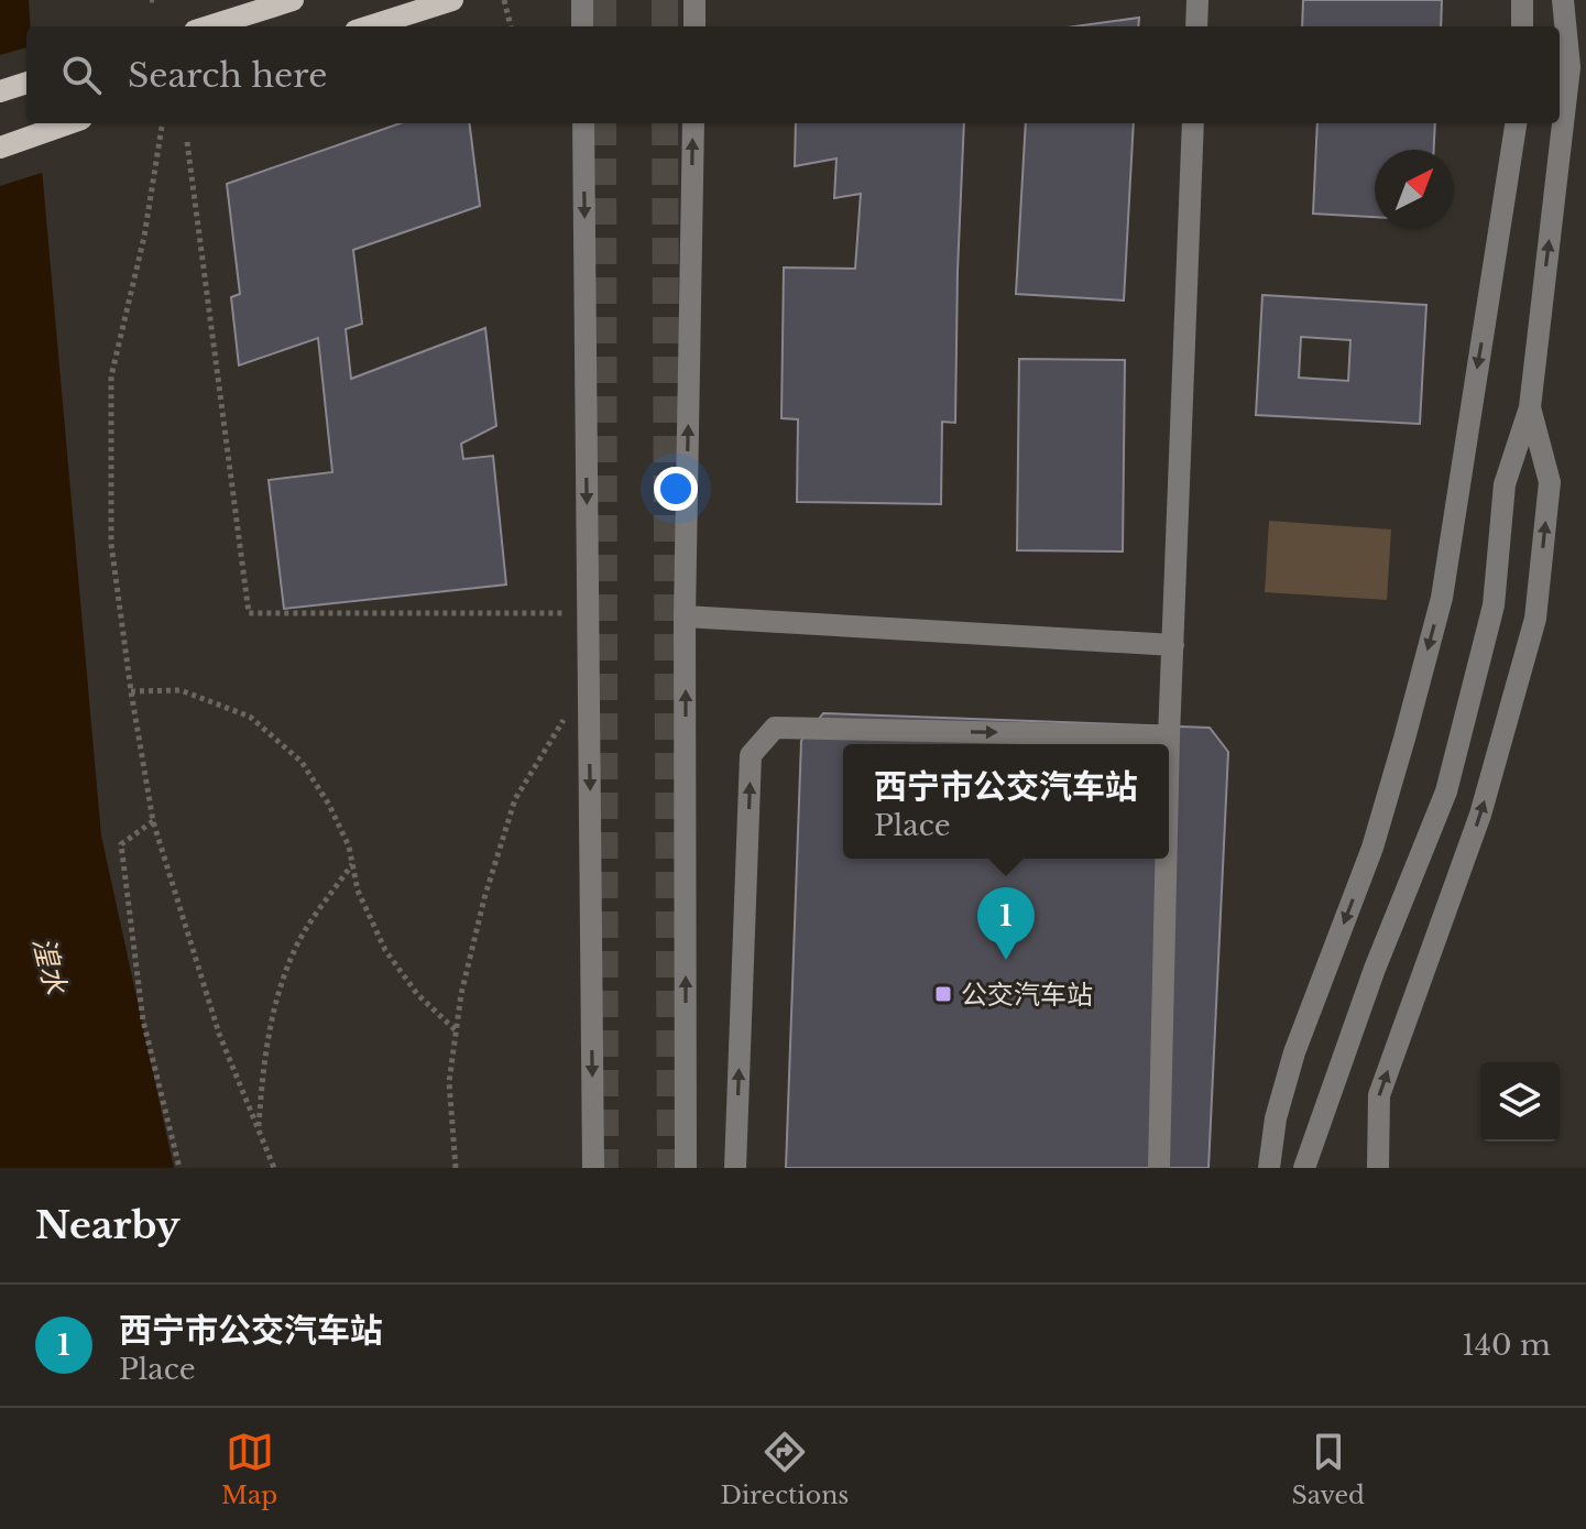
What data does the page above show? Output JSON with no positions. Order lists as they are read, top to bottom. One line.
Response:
{"water":["湟水"],"places":{"transit":["公交汽车站"]},"north":"top right","page":{"search":"Search here","popup":["西宁市公交汽车站","Place"],"pins":"1","heading":"Nearby","list":[{"mark":"1","name":"西宁市公交汽车站","note":"Place","value":"140 m"}],"nav":["Map","Directions","Saved"]}}
